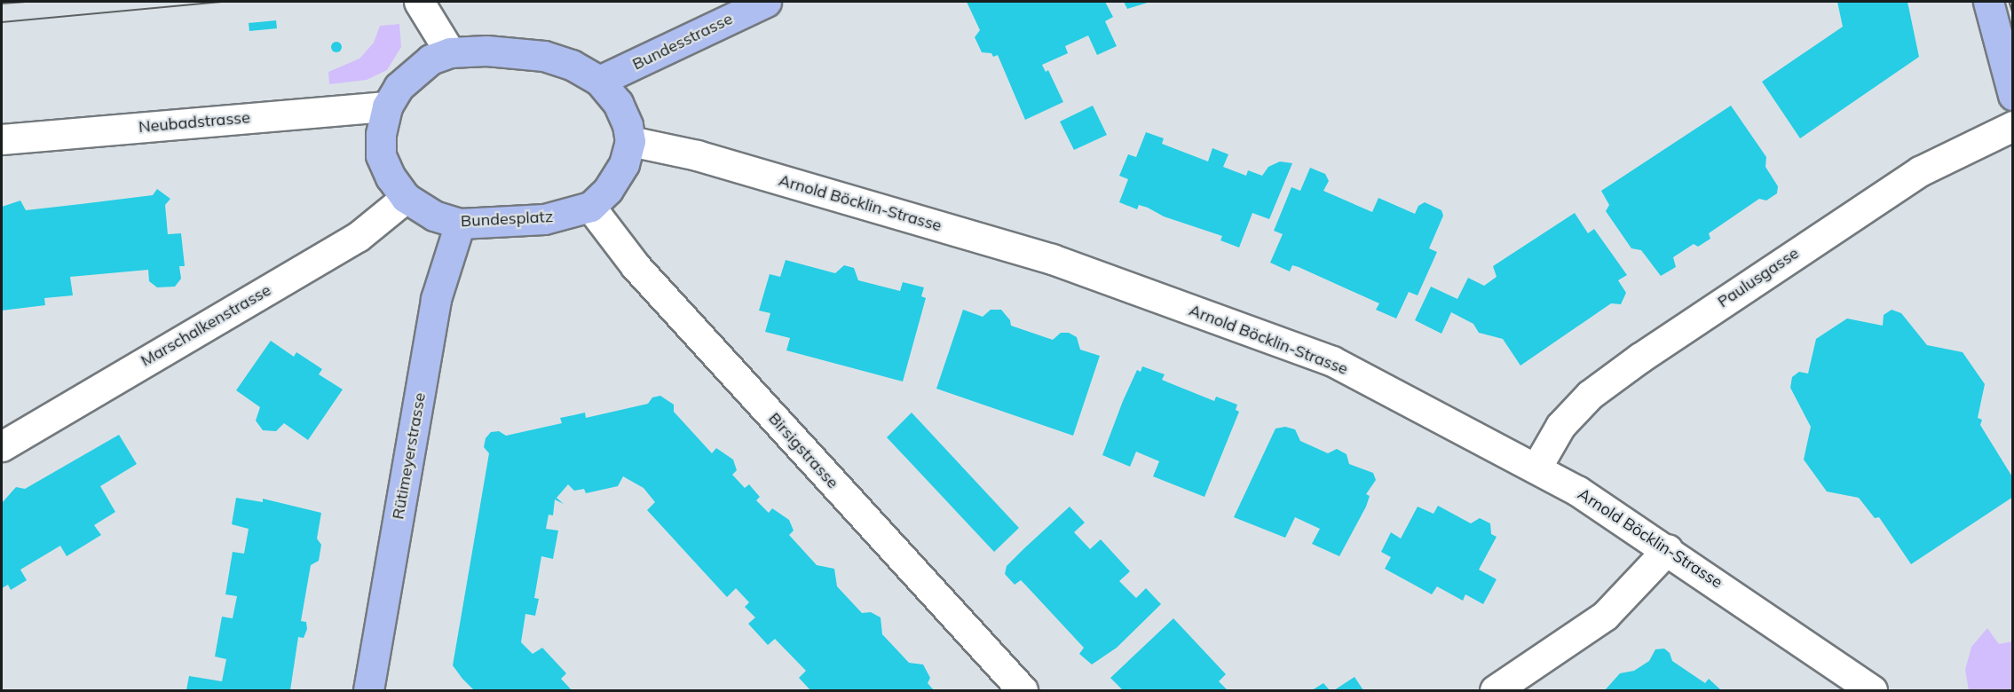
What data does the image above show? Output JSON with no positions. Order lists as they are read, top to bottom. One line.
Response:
{"streets":{"main road":["Bundesstrasse","Bundesplatz","Rütimeyerstrasse"],"street":["Neubadstrasse","Arnold Böcklin-Strasse","Paulusgasse","Marschalkenstrasse","Birsigstrasse"]},"crossings":[["Bundesstrasse","Bundesplatz"],["Neubadstrasse","Bundesplatz"],["Arnold Böcklin-Strasse","Bundesplatz"],["Arnold Böcklin-Strasse","Paulusgasse"],["Bundesplatz","Marschalkenstrasse"],["Bundesplatz","Birsigstrasse"],["Bundesplatz","Rütimeyerstrasse"]]}
